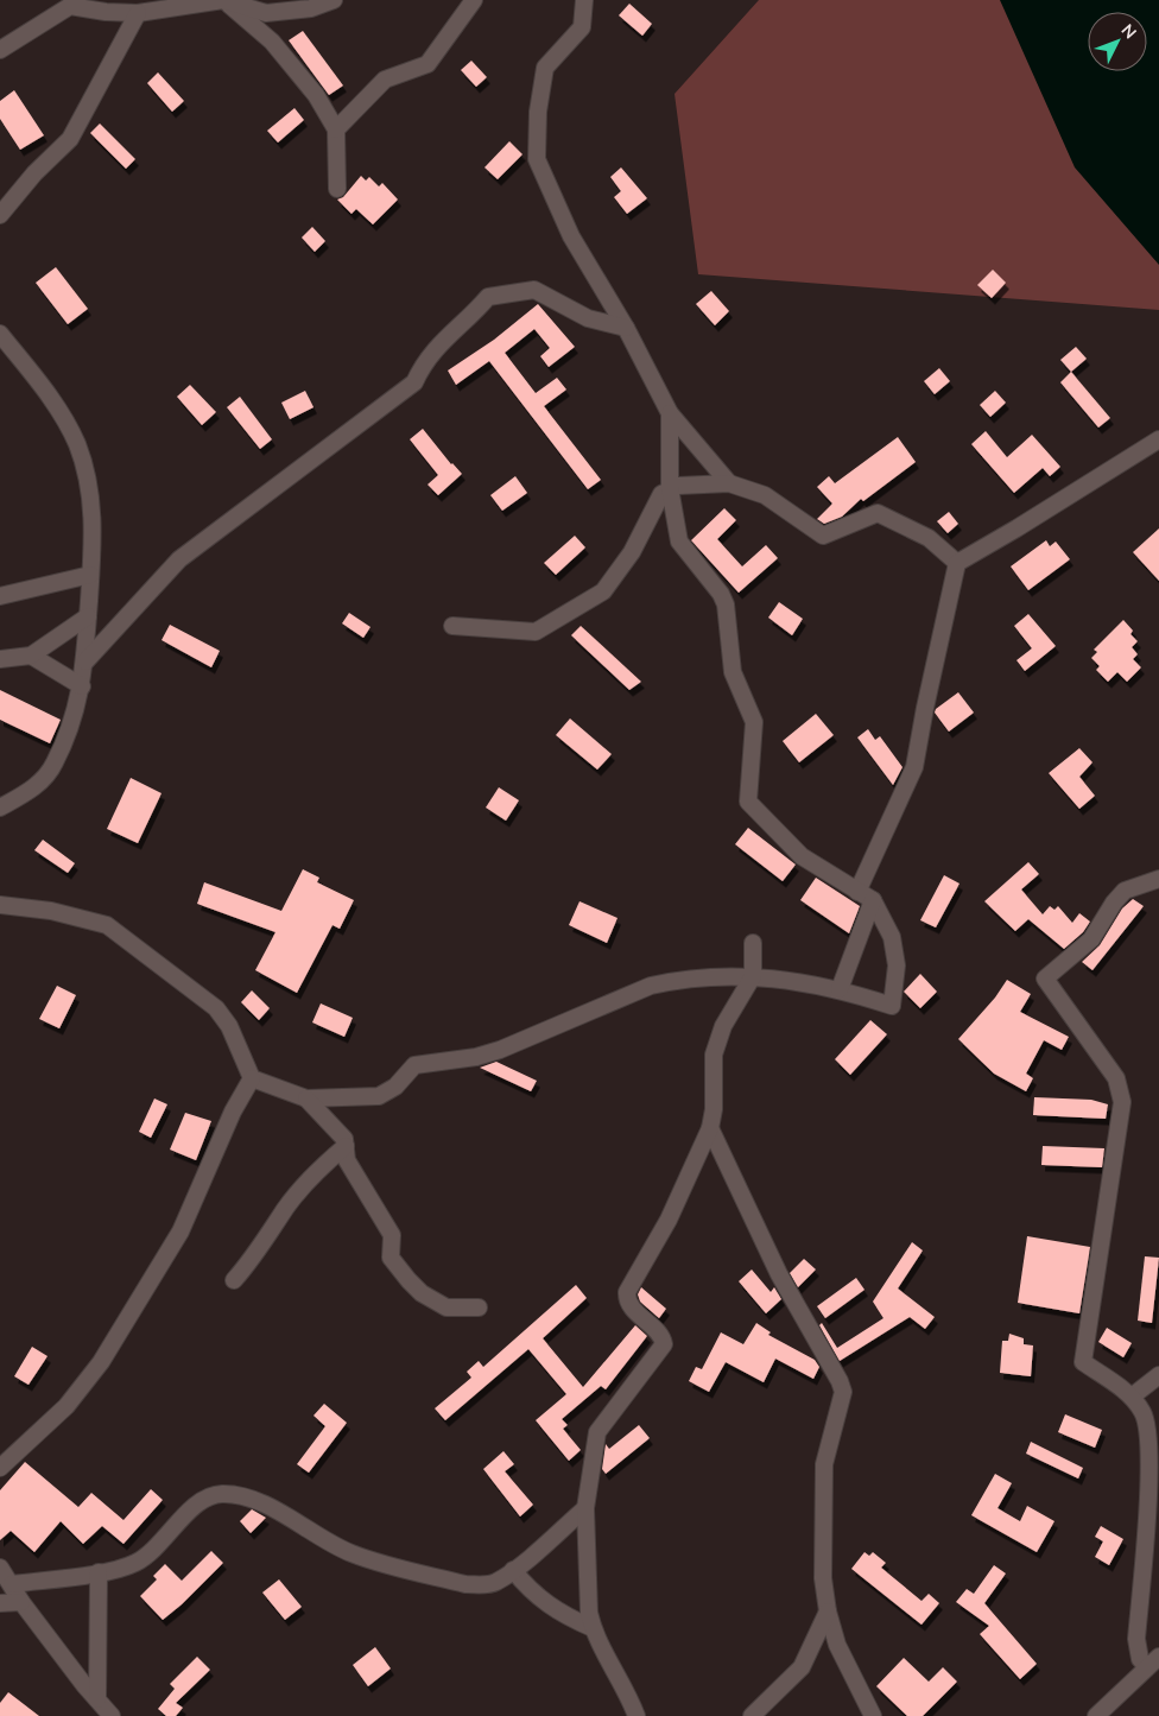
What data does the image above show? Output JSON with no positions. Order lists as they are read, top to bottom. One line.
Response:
{"north":"top right"}
